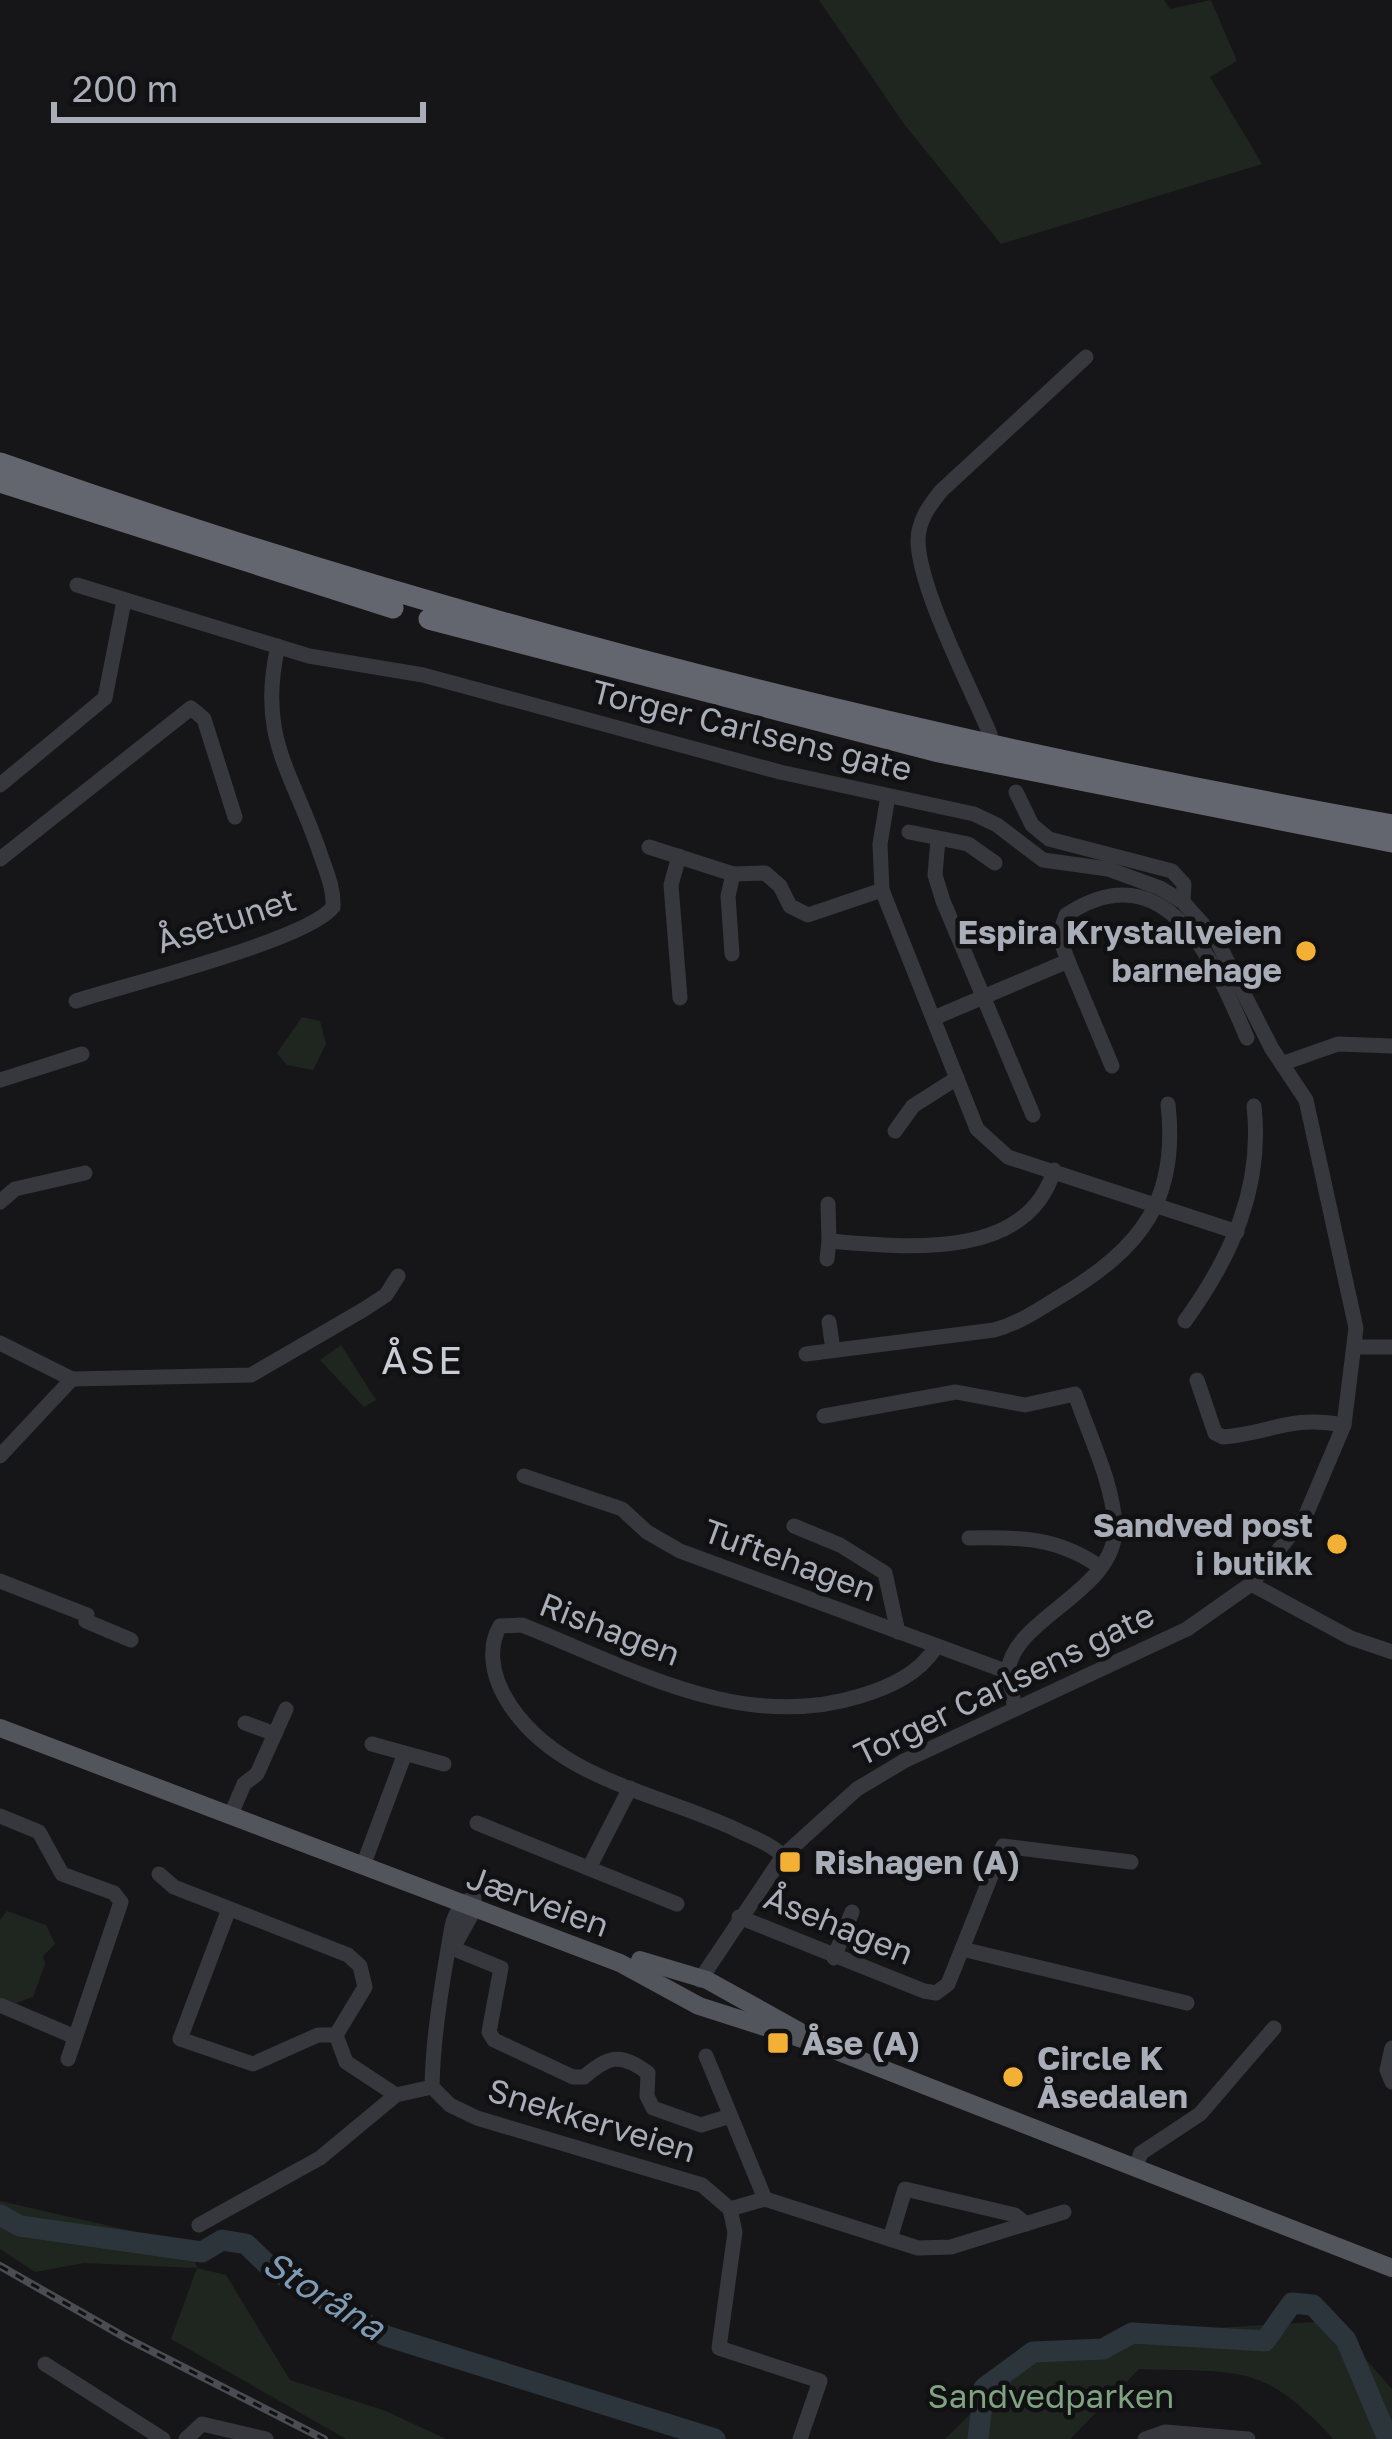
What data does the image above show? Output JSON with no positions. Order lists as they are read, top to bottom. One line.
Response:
{"streets":{"main road":["Jærveien"],"street":["Torger Carlsens gate","Åsetunet","Tuftehagen","Rishagen","Åsehagen","Snekkerveien"]},"crossings":[["Torger Carlsens gate","Åsetunet"],["Torger Carlsens gate","Rishagen"],["Torger Carlsens gate","Jærveien"],["Torger Carlsens gate","Åsehagen"],["Tuftehagen","Rishagen"]],"districts":["ÅSE"],"water":["Storåna"],"parks":["Sandvedparken"],"places":{"other":["Espira Krystallveien barnehage","Sandved post i butikk","Circle K Åsedalen"],"transit":["Rishagen (A)","Åse (A)"]},"scale_bar":"200 m"}
